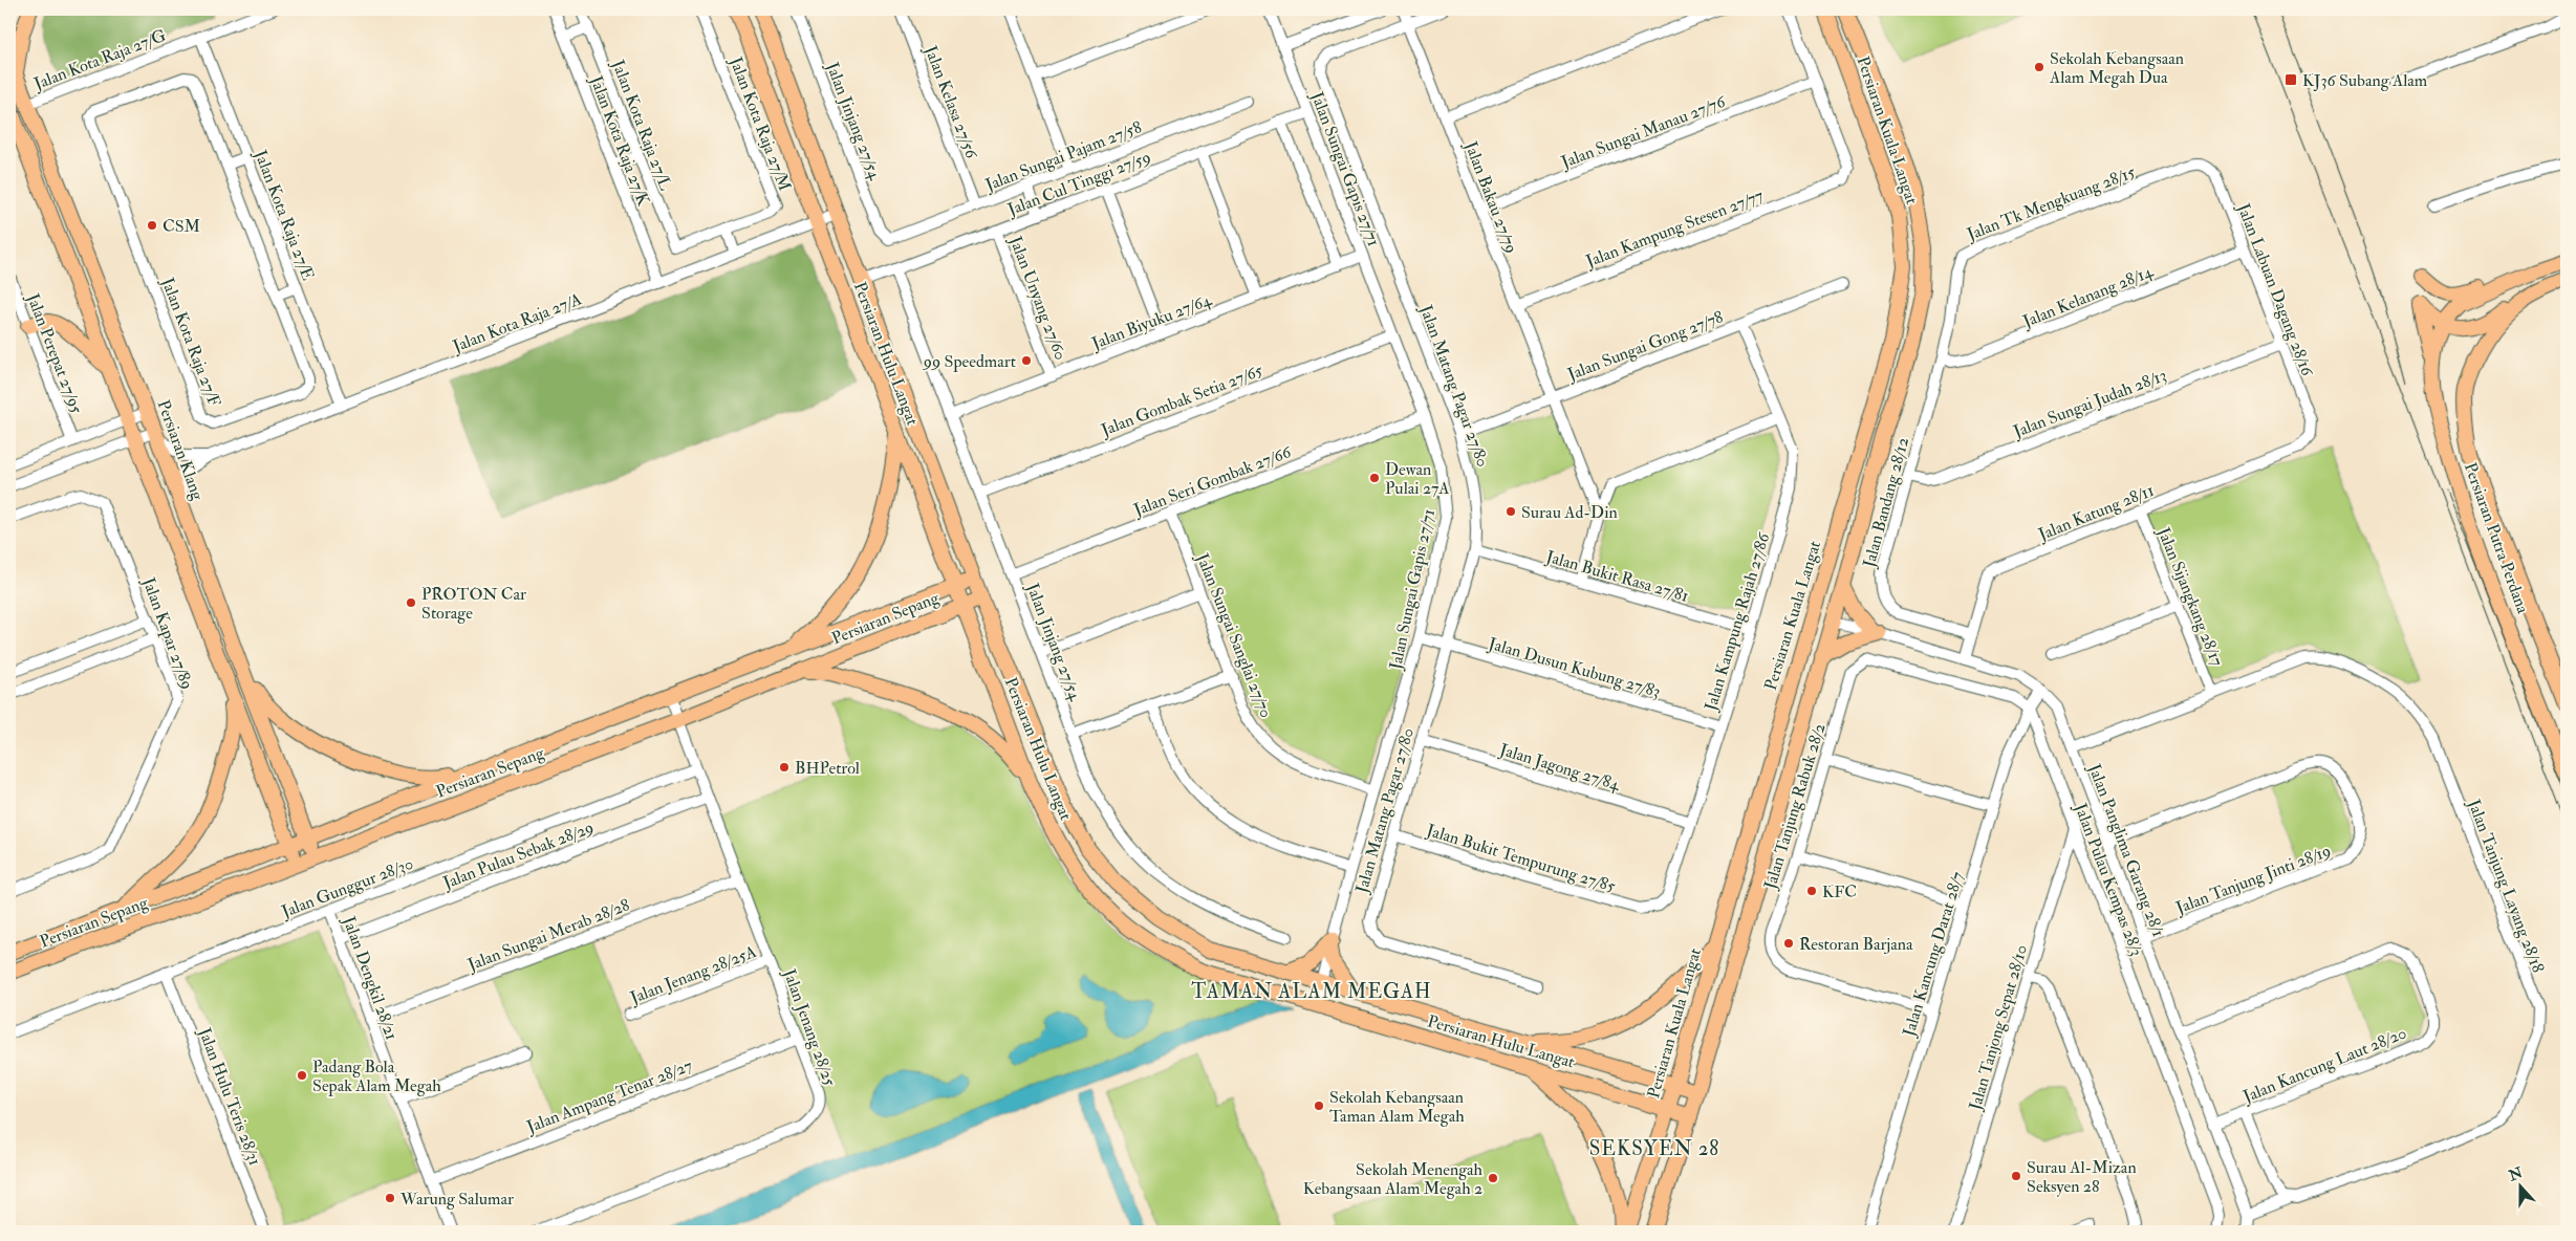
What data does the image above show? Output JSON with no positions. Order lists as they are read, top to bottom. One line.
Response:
{"streets":{"main road":["Persiaran Kuala Langat","Persiaran Hulu Langat","Persiaran Klang","Persiaran Putra Perdana","Persiaran Sepang"],"street":["Jalan Kota Raja 27/G","Jalan Kelasa 27/56","Jalan Jinjang 27/54","Jalan Kota Raja 27/M","Jalan Kota Raja 27/L","Jalan Sungai Manau 27/76","Jalan Kota Raja 27/K","Jalan Sungai Pajam 27/58","Jalan Sungai Gapis 27/71","Jalan Cul Tinggi 27/59","Jalan Bakau 27/79","Jalan Tk Mengkuang 28/15","Jalan Kota Raja 27/E","Jalan Kampung Stesen 27/77","Jalan Labuan Dagang 28/16","Jalan Kelanang 28/14","Jalan Unyang 27/60","Jalan Biyuku 27/64","Jalan Kota Raja 27/A","Jalan Kota Raja 27/F","Jalan Sungai Gong 27/78","Jalan Perepat 27/95","Jalan Matang Pagar 27/80","Jalan Gombak Setia 27/65","Jalan Sungai Judah 28/13","Jalan Seri Gombak 27/66","Jalan Bandang 28/12","Jalan Katung 28/11","Jalan Bukit Rasa 27/81","Jalan Sijangkang 28/17","Jalan Kampung Rajah 27/86","Jalan Kapar 27/89","Jalan Sungai Sanglai 27/70","Jalan Dusun Kubung 27/83","Jalan Jagong 27/84","Jalan Tanjung Rabuk 28/2","Jalan Panglima Garang 28/1","Jalan Pulau Sebak 28/29","Jalan Bukit Tempurung 27/85","Jalan Tanjung Jinti 28/19","Jalan Pulau Kempas 28/3","Jalan Tanjung Layang 28/18","Jalan Gunggur 28/30","Jalan Sungai Merab 28/28","Jalan Kancung Darat 28/7","Jalan Jenang 28/25A","Jalan Dengkil 28/21","Jalan Jenang 28/25","Jalan Tanjong Sepat 28/10","Jalan Kancung Laut 28/20","Jalan Ampang Tenar 28/27","Jalan Hulu Teris 28/31"]},"crossings":[["Jalan Kota Raja 27/G","Jalan Kota Raja 27/E"],["Jalan Kota Raja 27/G","Persiaran Klang"],["Jalan Kelasa 27/56","Jalan Sungai Pajam 27/58"],["Jalan Jinjang 27/54","Jalan Sungai Pajam 27/58"],["Jalan Jinjang 27/54","Jalan Cul Tinggi 27/59"],["Jalan Jinjang 27/54","Jalan Biyuku 27/64"],["Jalan Jinjang 27/54","Jalan Gombak Setia 27/65"],["Jalan Jinjang 27/54","Jalan Seri Gombak 27/66"],["Jalan Kota Raja 27/M","Jalan Kota Raja 27/L"],["Persiaran Kuala Langat","Persiaran Hulu Langat"],["Persiaran Kuala Langat","Jalan Panglima Garang 28/1"],["Jalan Sungai Manau 27/76","Jalan Bakau 27/79"],["Jalan Sungai Manau 27/76","Jalan Kampung Stesen 27/77"],["Jalan Kota Raja 27/K","Jalan Kota Raja 27/A"],["Jalan Sungai Gapis 27/71","Jalan Cul Tinggi 27/59"],["Jalan Sungai Gapis 27/71","Jalan Biyuku 27/64"],["Jalan Sungai Gapis 27/71","Persiaran Hulu Langat"],["Jalan Sungai Gapis 27/71","Jalan Gombak Setia 27/65"],["Jalan Sungai Gapis 27/71","Jalan Seri Gombak 27/66"],["Jalan Sungai Gapis 27/71","Jalan Sungai Sanglai 27/70"],["Jalan Sungai Gapis 27/71","Jalan Dusun Kubung 27/83"],["Jalan Cul Tinggi 27/59","Jalan Unyang 27/60"],["Jalan Cul Tinggi 27/59","Persiaran Hulu Langat"],["Jalan Bakau 27/79","Jalan Kampung Stesen 27/77"],["Jalan Bakau 27/79","Jalan Sungai Gong 27/78"],["Jalan Bakau 27/79","Jalan Matang Pagar 27/80"],["Jalan Tk Mengkuang 28/15","Jalan Labuan Dagang 28/16"],["Jalan Tk Mengkuang 28/15","Jalan Bandang 28/12"],["Jalan Kota Raja 27/E","Jalan Kota Raja 27/A"],["Jalan Labuan Dagang 28/16","Jalan Kelanang 28/14"],["Jalan Labuan Dagang 28/16","Jalan Sungai Judah 28/13"],["Jalan Labuan Dagang 28/16","Jalan Katung 28/11"],["Jalan Kelanang 28/14","Jalan Bandang 28/12"],["Jalan Unyang 27/60","Jalan Biyuku 27/64"],["Jalan Kota Raja 27/A","Persiaran Hulu Langat"],["Jalan Kota Raja 27/A","Persiaran Klang"],["Jalan Sungai Gong 27/78","Jalan Matang Pagar 27/80"],["Jalan Sungai Gong 27/78","Jalan Kampung Rajah 27/86"],["Persiaran Hulu Langat","Persiaran Sepang"],["Jalan Matang Pagar 27/80","Jalan Bukit Rasa 27/81"],["Jalan Matang Pagar 27/80","Jalan Dusun Kubung 27/83"],["Jalan Matang Pagar 27/80","Jalan Jagong 27/84"],["Jalan Matang Pagar 27/80","Jalan Bukit Tempurung 27/85"],["Jalan Sungai Judah 28/13","Jalan Bandang 28/12"],["Persiaran Klang","Persiaran Sepang"],["Jalan Seri Gombak 27/66","Jalan Sungai Sanglai 27/70"],["Jalan Bandang 28/12","Jalan Katung 28/11"],["Jalan Katung 28/11","Jalan Sijangkang 28/17"],["Jalan Katung 28/11","Jalan Panglima Garang 28/1"],["Jalan Bukit Rasa 27/81","Jalan Kampung Rajah 27/86"],["Jalan Sijangkang 28/17","Jalan Tanjung Layang 28/18"],["Persiaran Sepang","Jalan Jenang 28/25"],["Jalan Kampung Rajah 27/86","Jalan Dusun Kubung 27/83"],["Jalan Kampung Rajah 27/86","Jalan Jagong 27/84"],["Jalan Kampung Rajah 27/86","Jalan Bukit Tempurung 27/85"],["Jalan Tanjung Rabuk 28/2","Jalan Pulau Kempas 28/3"],["Jalan Tanjung Rabuk 28/2","Jalan Kancung Darat 28/7"],["Jalan Panglima Garang 28/1","Jalan Tanjung Jinti 28/19"],["Jalan Panglima Garang 28/1","Jalan Tanjung Layang 28/18"],["Jalan Panglima Garang 28/1","Jalan Kancung Darat 28/7"],["Jalan Panglima Garang 28/1","Jalan Kancung Laut 28/20"],["Jalan Pulau Sebak 28/29","Jalan Dengkil 28/21"],["Jalan Pulau Sebak 28/29","Jalan Jenang 28/25"],["Jalan Pulau Kempas 28/3","Jalan Kancung Darat 28/7"],["Jalan Pulau Kempas 28/3","Jalan Tanjong Sepat 28/10"],["Jalan Gunggur 28/30","Jalan Dengkil 28/21"],["Jalan Gunggur 28/30","Jalan Jenang 28/25"],["Jalan Gunggur 28/30","Jalan Hulu Teris 28/31"],["Jalan Sungai Merab 28/28","Jalan Dengkil 28/21"],["Jalan Sungai Merab 28/28","Jalan Jenang 28/25"],["Jalan Jenang 28/25A","Jalan Jenang 28/25"],["Jalan Dengkil 28/21","Jalan Ampang Tenar 28/27"],["Jalan Jenang 28/25","Jalan Ampang Tenar 28/27"]],"districts":["TAMAN ALAM MEGAH","SEKSYEN 28"],"places":{"other":["Sekolah Kebangsaan Alam Megah Dua","CSM","99 Speedmart","Dewan Pulai 27A","Surau Ad-Din","PROTON Car Storage","BHPetrol","KFC","Restoran Barjana","Padang Bola Sepak Alam Megah","Sekolah Kebangsaan Taman Alam Megah","Surau Al-Mizan Seksyen 28","Sekolah Menengah Kebangsaan Alam Megah 2","Warung Salumar"],"transit":["KJ36 Subang Alam"]},"north":"top"}
